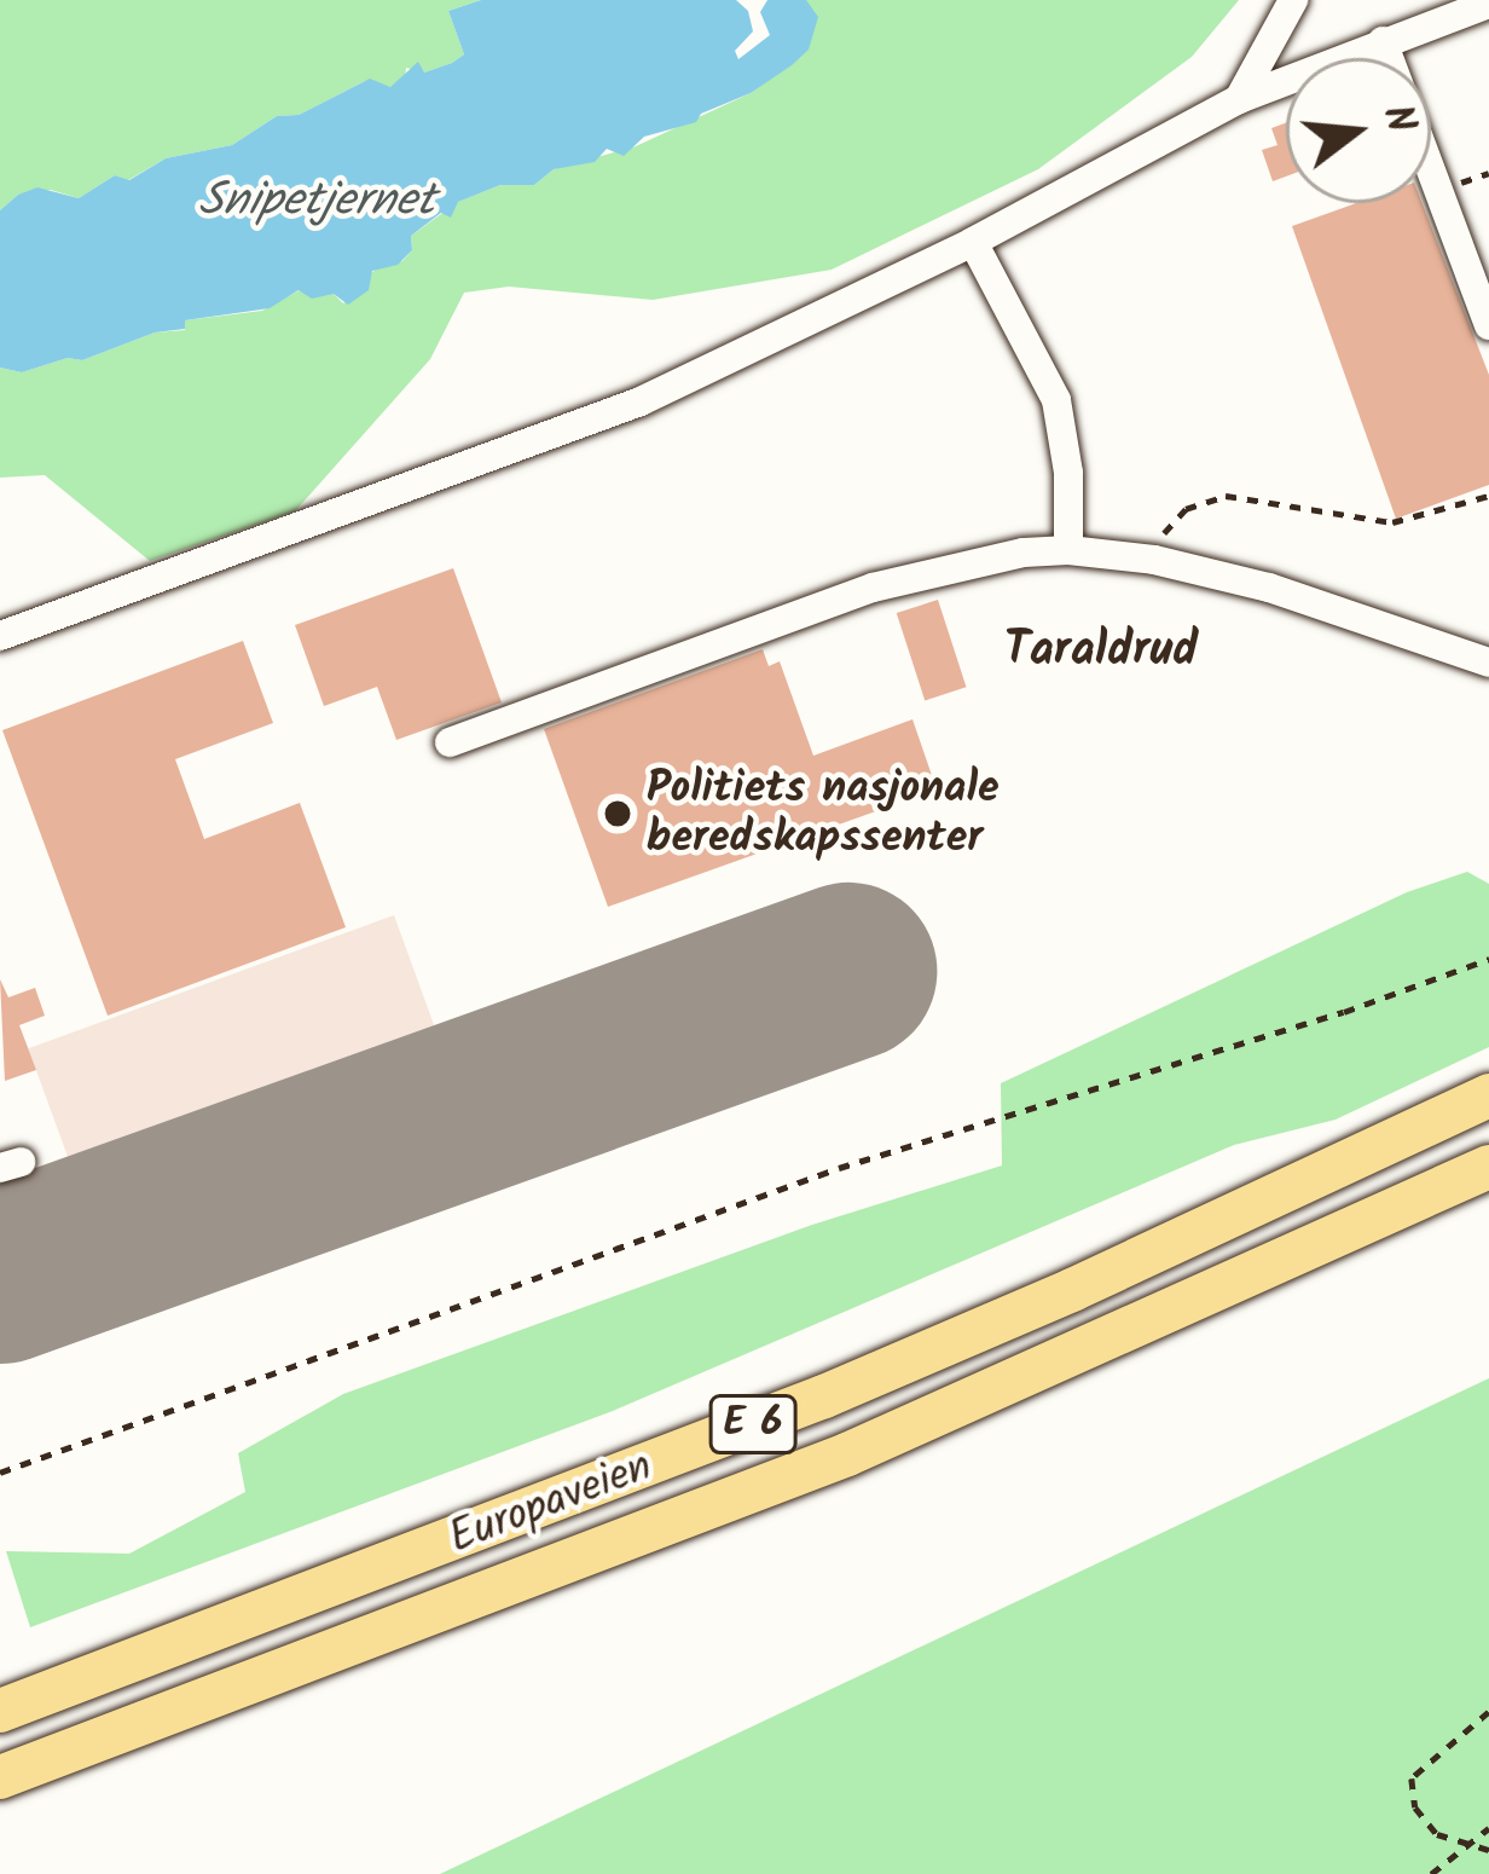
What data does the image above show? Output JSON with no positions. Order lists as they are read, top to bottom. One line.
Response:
{"streets":{"highway":["E 6","Europaveien"]},"districts":["Taraldrud"],"water":["Snipetjernet"],"places":["Politiets nasjonale beredskapssenter"],"north":"right"}
